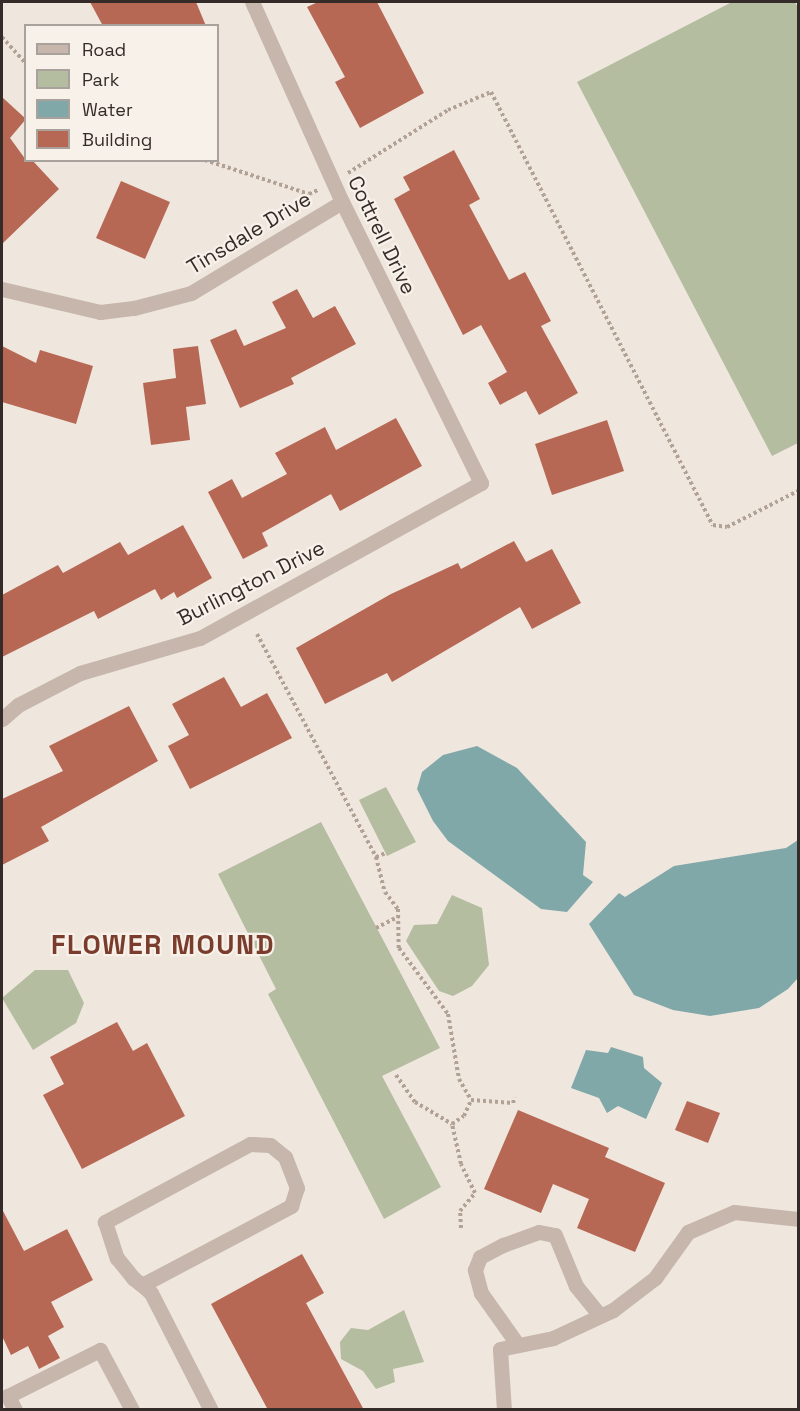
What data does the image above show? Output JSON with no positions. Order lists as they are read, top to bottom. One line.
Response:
{"streets":{"street":["Tinsdale Drive","Cottrell Drive","Burlington Drive"]},"crossings":[["Tinsdale Drive","Cottrell Drive"],["Cottrell Drive","Burlington Drive"]],"districts":["FLOWER MOUND"],"legend":["Road","Park","Water","Building"]}
